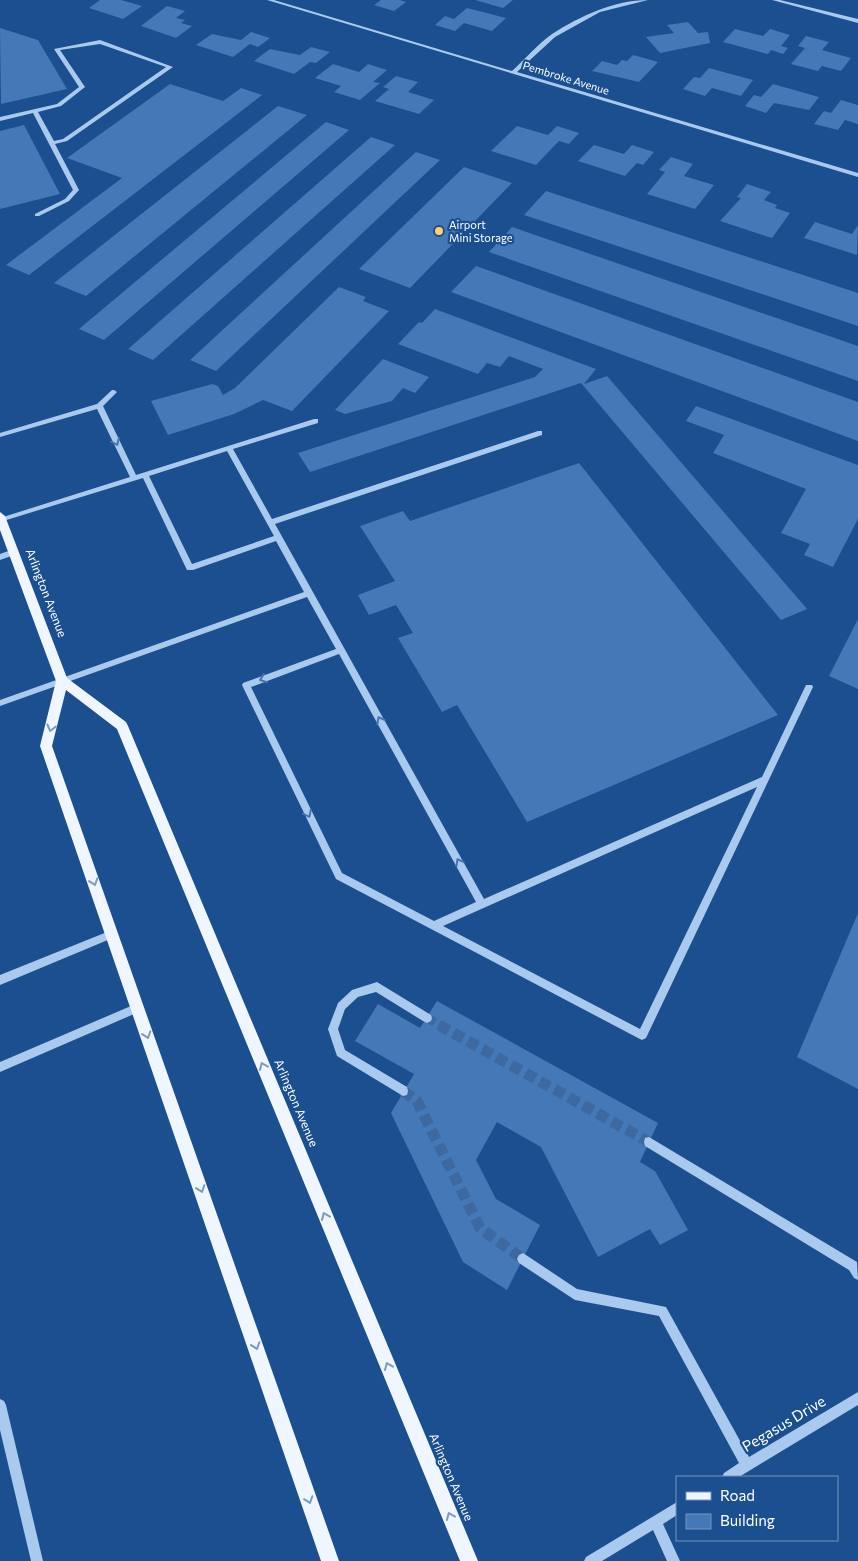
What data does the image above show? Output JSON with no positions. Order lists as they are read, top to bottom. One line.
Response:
{"streets":{"main road":["Arlington Avenue"],"street":["Pembroke Avenue","Pegasus Drive"]},"places":["Airport Mini Storage"],"legend":["Road","Building"]}
